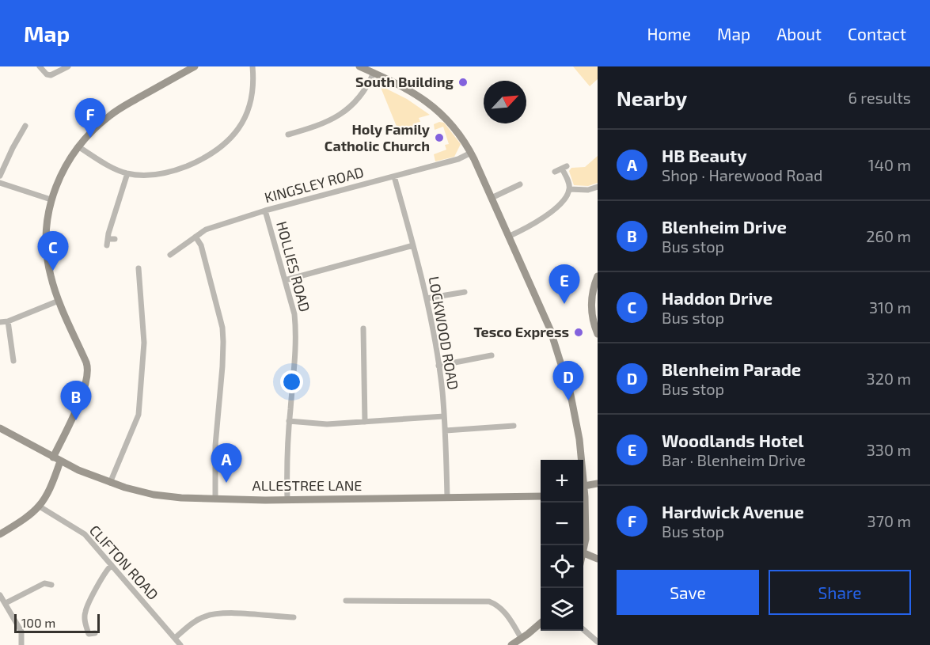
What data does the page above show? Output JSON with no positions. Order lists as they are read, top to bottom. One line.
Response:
{"streets":{"street":["KINGSLEY ROAD","HOLLIES ROAD","LOCKWOOD ROAD","ALLESTREE LANE","CLIFTON ROAD"]},"crossings":[["KINGSLEY ROAD","HOLLIES ROAD"],["KINGSLEY ROAD","LOCKWOOD ROAD"],["HOLLIES ROAD","ALLESTREE LANE"],["LOCKWOOD ROAD","ALLESTREE LANE"]],"places":["South Building","Holy Family Catholic Church","Tesco Express"],"scale_bar":"100 m","north":"top right","page":{"header":"Map","nav":["Home","Map","About","Contact"],"heading":["Nearby","6 results"],"pins":["F","C","E","D","B","A"],"list":[{"mark":"A","name":"HB Beauty","note":"Shop · Harewood Road","value":"140 m"},{"mark":"B","name":"Blenheim Drive","note":"Bus stop","value":"260 m"},{"mark":"C","name":"Haddon Drive","note":"Bus stop","value":"310 m"},{"mark":"D","name":"Blenheim Parade","note":"Bus stop","value":"320 m"},{"mark":"E","name":"Woodlands Hotel","note":"Bar · Blenheim Drive","value":"330 m"},{"mark":"F","name":"Hardwick Avenue","note":"Bus stop","value":"370 m"}],"map_buttons":["+","−"],"buttons":["Save","Share"],"scale":"100 m"}}
